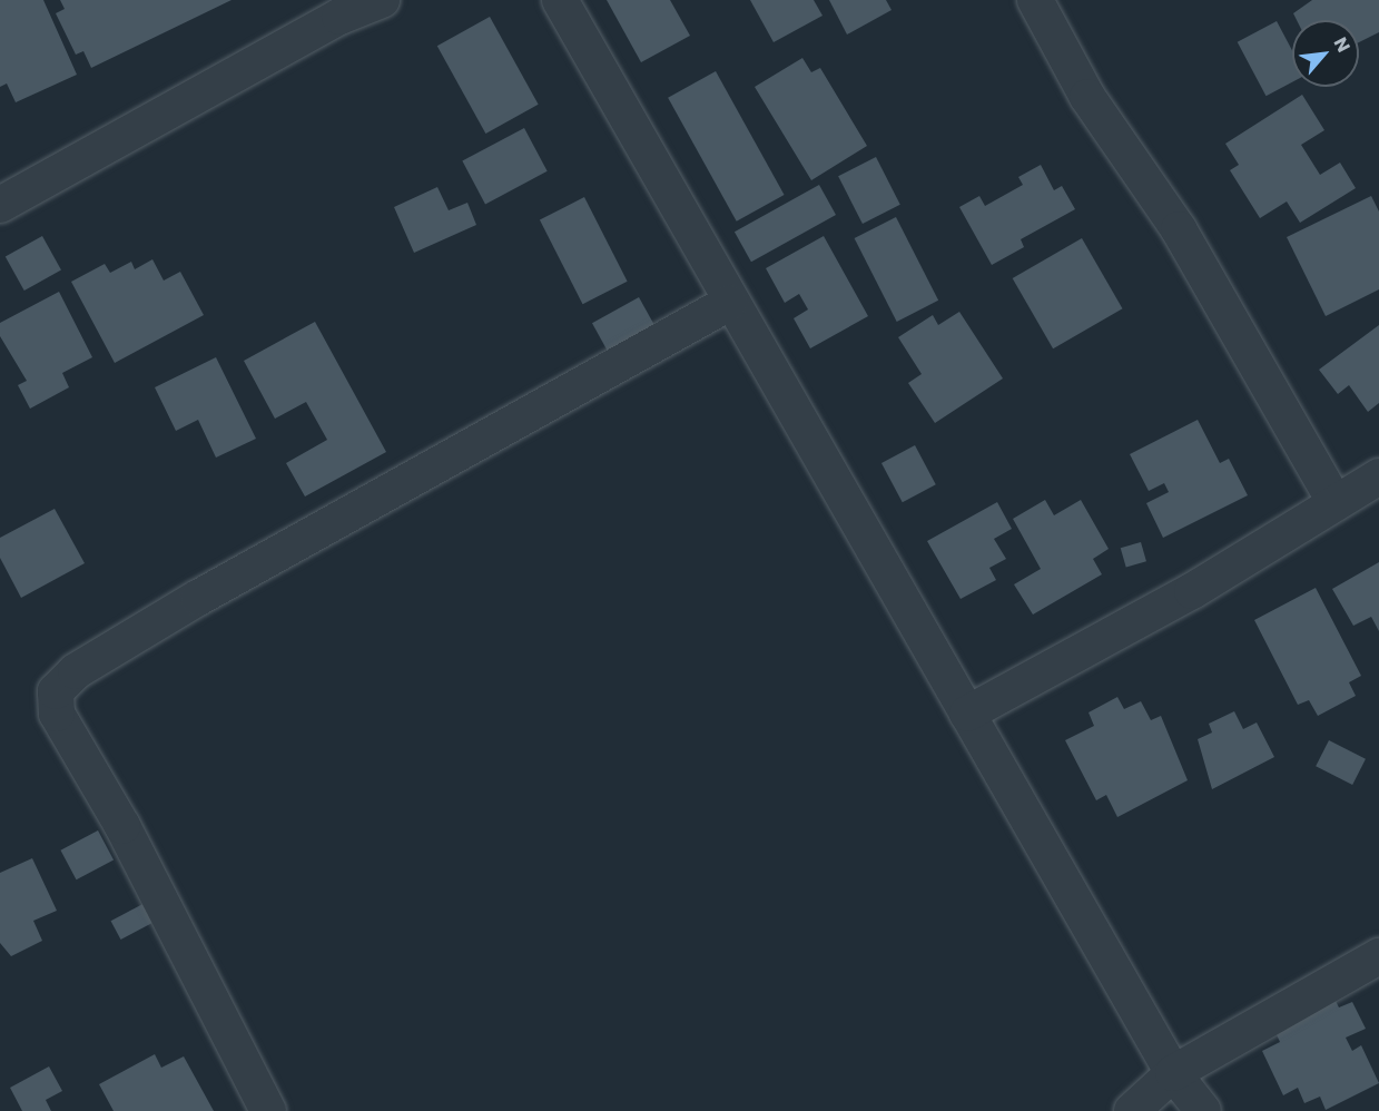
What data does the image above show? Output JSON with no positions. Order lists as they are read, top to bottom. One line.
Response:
{"north":"top right"}
